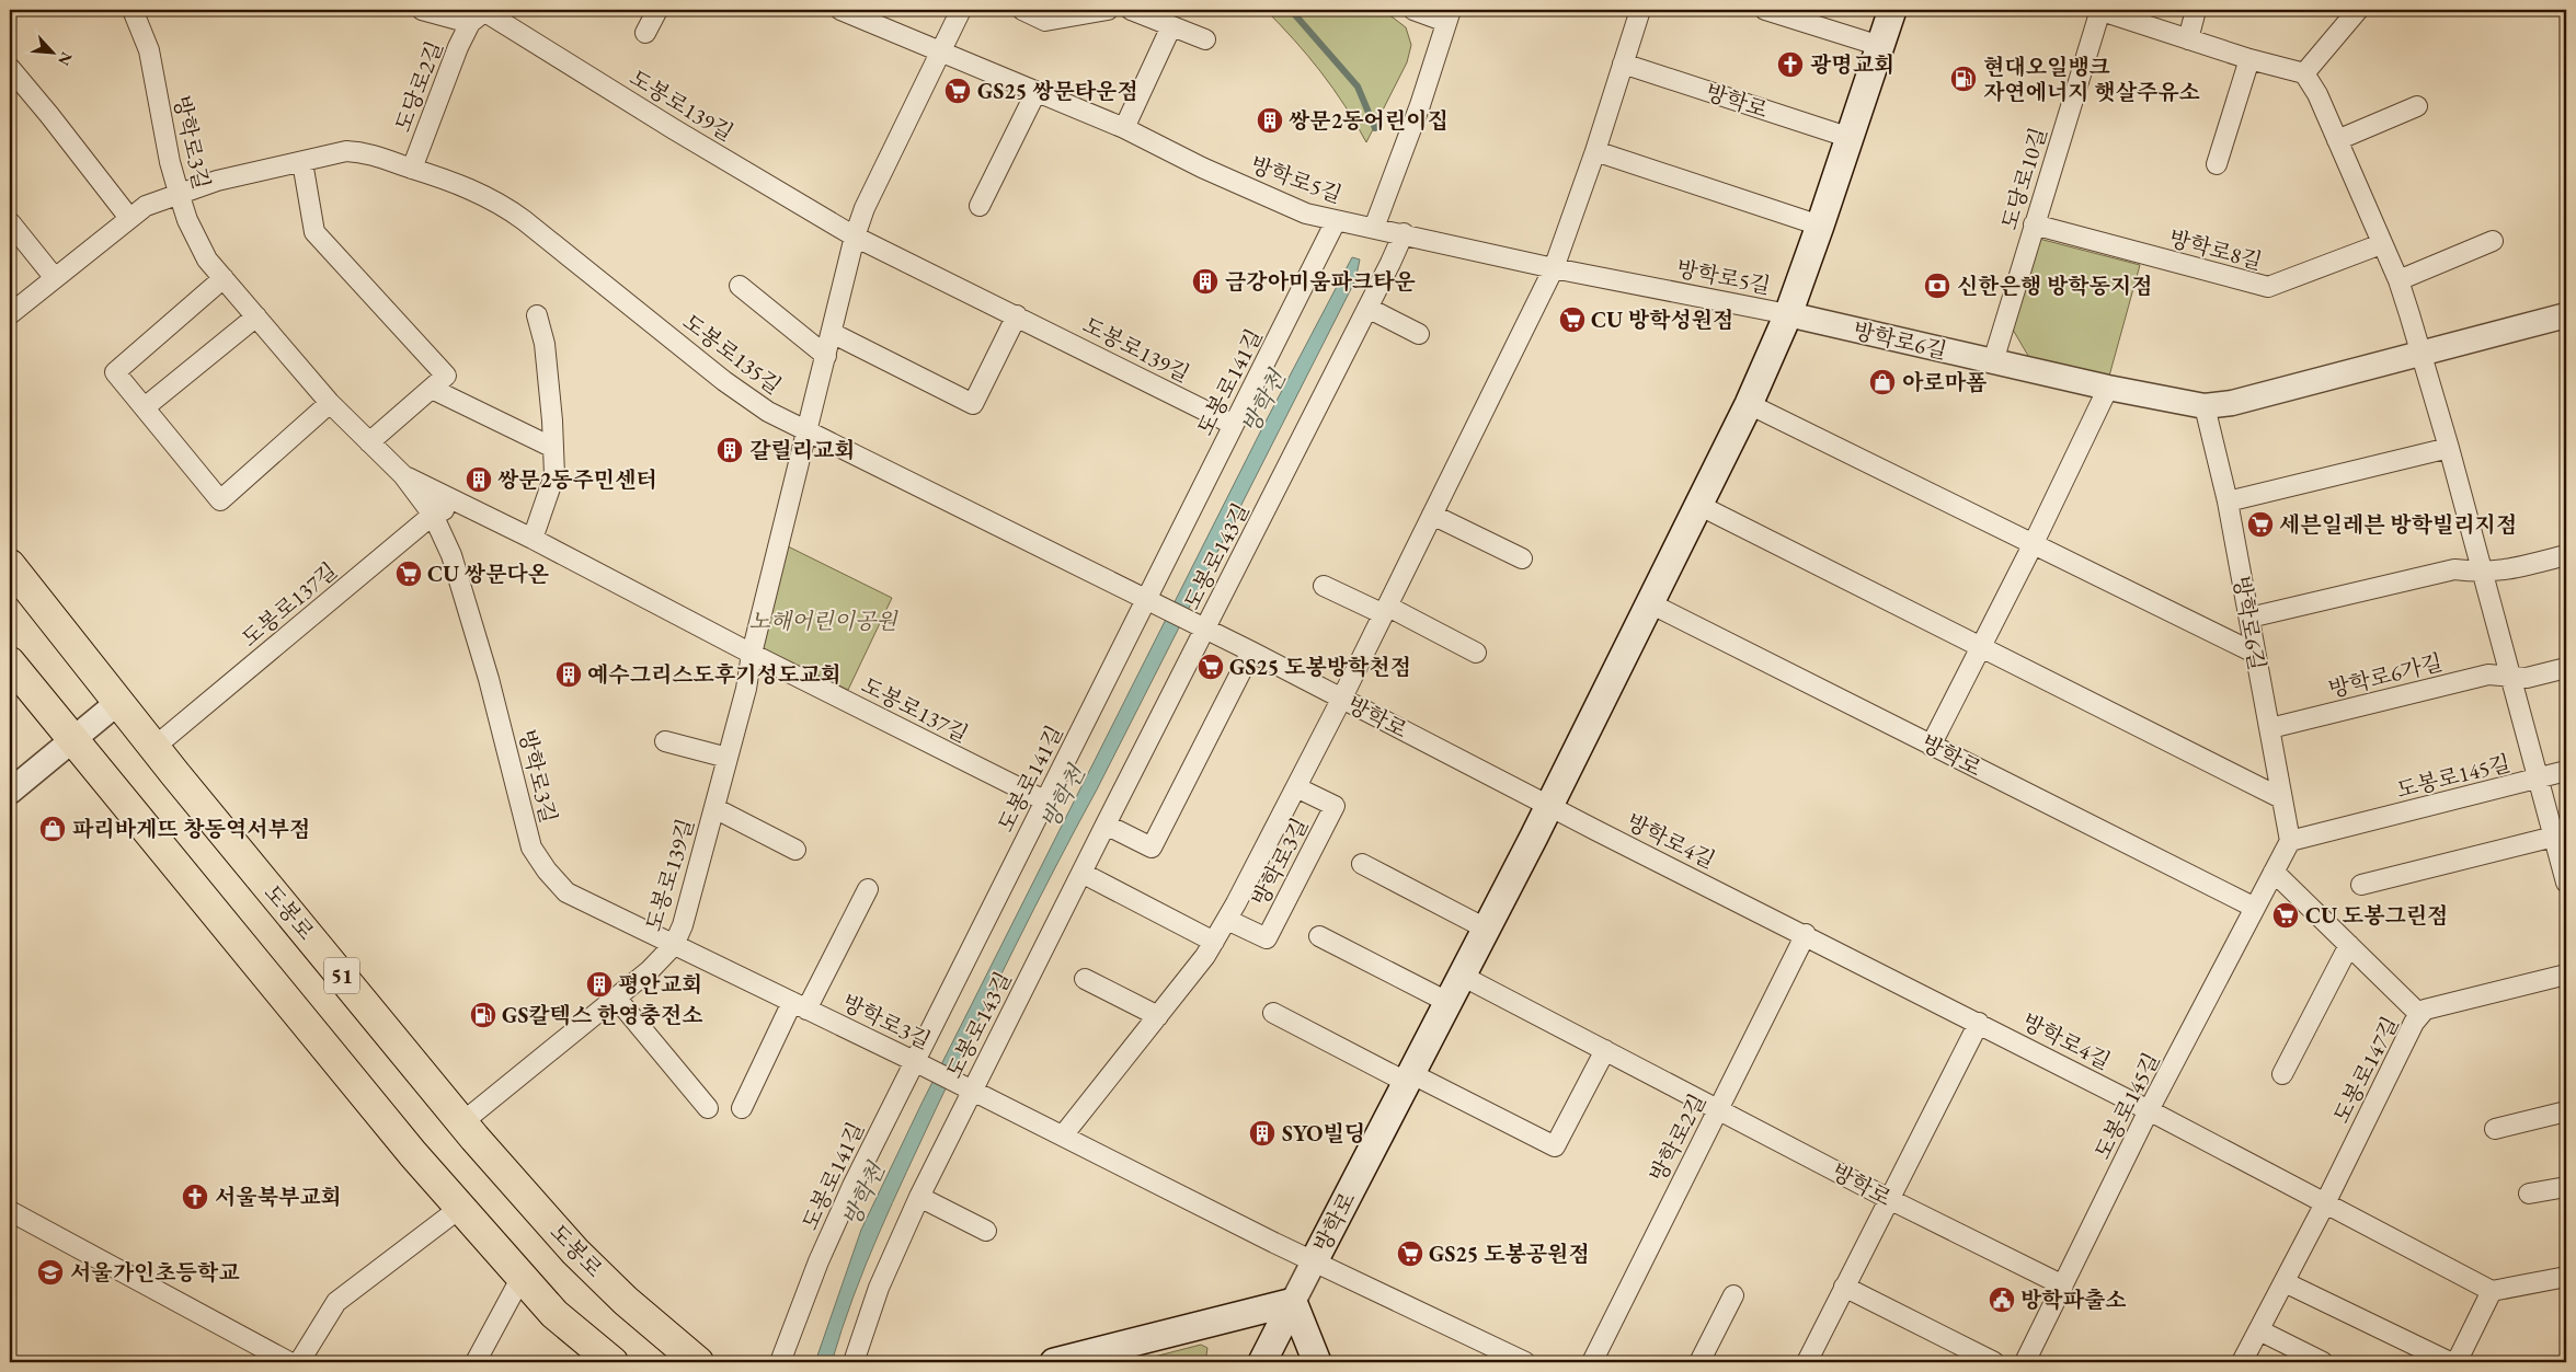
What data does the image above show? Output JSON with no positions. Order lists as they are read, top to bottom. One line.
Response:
{"streets":{"main road":["방학로","도봉로","51"],"street":["도당로2길","도봉로139길","방학로3길","도당로10길","방학로5길","방학로8길","방학로6길","도봉로135길","도봉로141길","도봉로143길","도봉로137길","방학로6가길","도봉로145길","방학로4길","도봉로147길","방학로2길"]},"crossings":[["도당로2길","도봉로139길"],["도당로2길","도봉로135길"],["방학로","방학로3길"],["방학로","방학로5길"],["방학로","방학로6길"],["방학로","도봉로135길"],["방학로","도봉로143길"],["방학로","도봉로145길"],["방학로","방학로4길"],["방학로","방학로2길"],["도봉로139길","방학로3길"],["도봉로139길","방학로5길"],["도봉로139길","도봉로135길"],["도봉로139길","도봉로141길"],["도봉로139길","도봉로137길"],["도봉로139길","도봉로"],["방학로3길","도봉로135길"],["방학로3길","도봉로141길"],["방학로3길","도봉로143길"],["방학로3길","도봉로137길"],["도당로10길","방학로8길"],["도당로10길","방학로6길"],["방학로5길","방학로6길"],["방학로5길","도봉로141길"],["방학로5길","도봉로143길"],["방학로6길","방학로6가길"],["방학로6길","도봉로145길"],["도봉로135길","도봉로141길"],["도봉로135길","도봉로143길"],["도봉로141길","도봉로137길"],["도봉로137길","도봉로"],["도봉로145길","방학로4길"],["방학로4길","도봉로147길"],["방학로4길","방학로2길"]],"water":["방학천"],"parks":["노해어린이공원"],"places":{"church":["광명교회","서울북부교회"],"fuel station":["현대오일뱅크 자연에너지 햇살주유소","GS칼텍스 한영충전소"],"supermarket":["GS25 쌍문타운점","CU 방학성원점","세븐일레븐 방학빌리지점","CU 쌍문다온","GS25 도봉방학천점","CU 도봉그린점","GS25 도봉공원점"],"building":["쌍문2동어린이집","금강아미움파크타운","갈릴리교회","쌍문2동주민센터","예수그리스도후기성도교회","평안교회","SYO빌딩"],"bank":["신한은행 방학동지점"],"shop":["아로마폼","파리바게뜨 창동역서부점"],"school or university":["서울가인초등학교"],"public building":["방학파출소"]},"north":"bottom right"}
